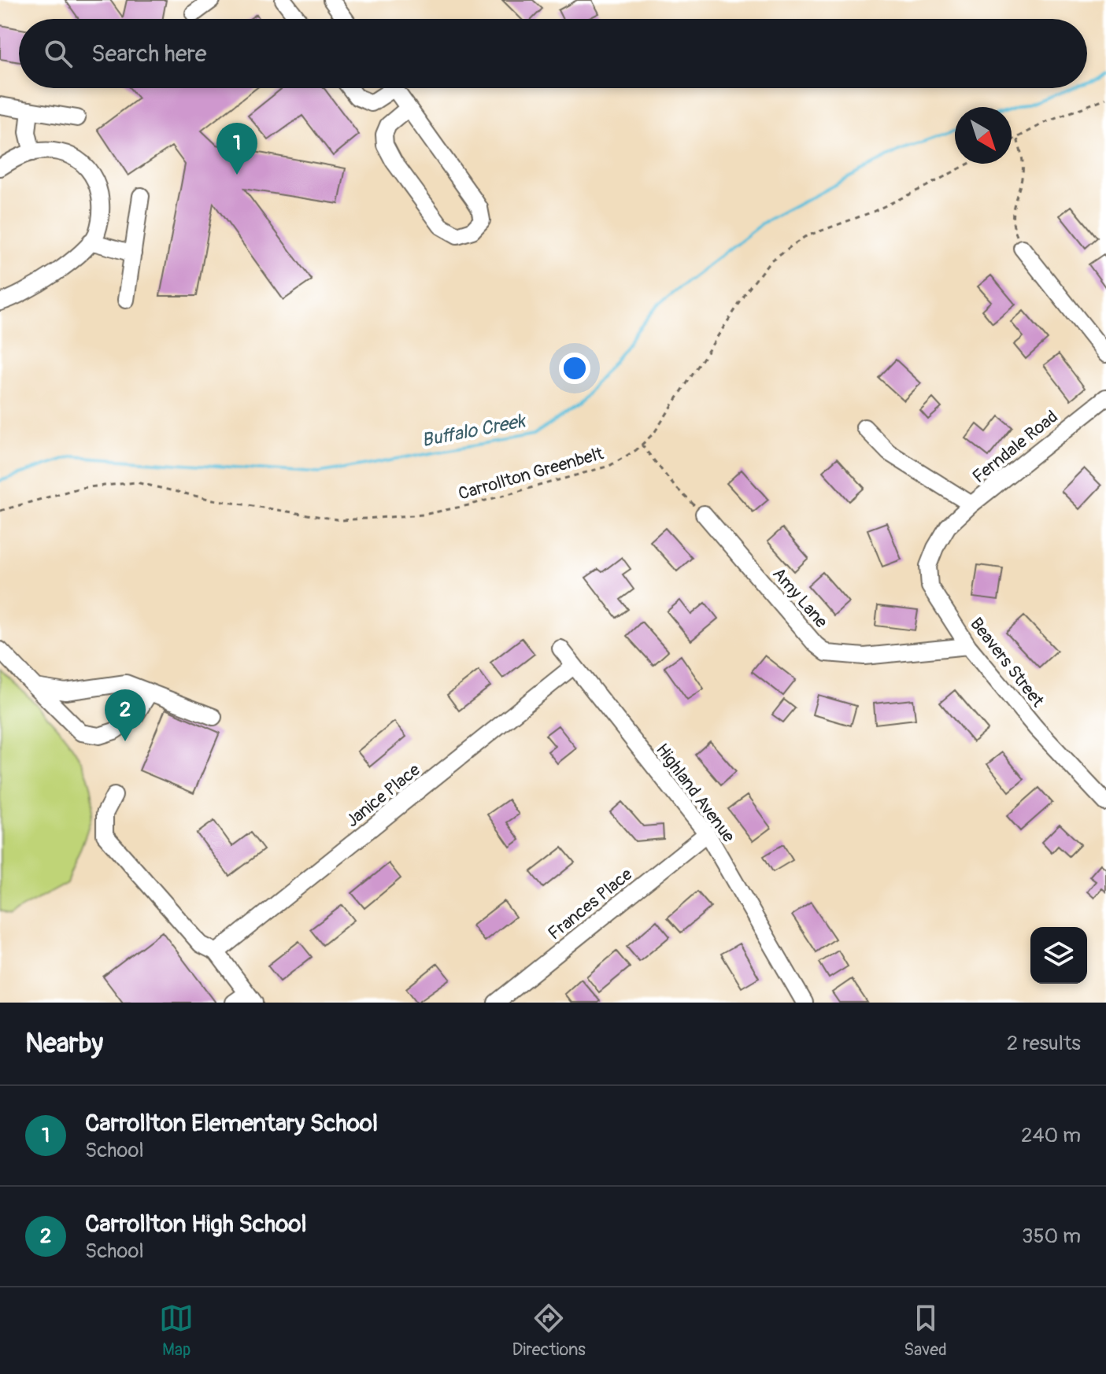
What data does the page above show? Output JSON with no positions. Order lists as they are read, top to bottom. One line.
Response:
{"streets":{"street":["Ferndale Road","Amy Lane","Beavers Street","Highland Avenue","Janice Place","Frances Place"],"path":["Carrollton Greenbelt"]},"crossings":[["Ferndale Road","Beavers Street"],["Amy Lane","Beavers Street"],["Highland Avenue","Janice Place"],["Highland Avenue","Frances Place"]],"water":["Buffalo Creek"],"north":"bottom right","page":{"search":"Search here","pins":["1","2"],"heading":["Nearby","2 results"],"list":[{"mark":"1","name":"Carrollton Elementary School","note":"School","value":"240 m"},{"mark":"2","name":"Carrollton High School","note":"School","value":"350 m"}],"nav":["Map","Directions","Saved"]}}
